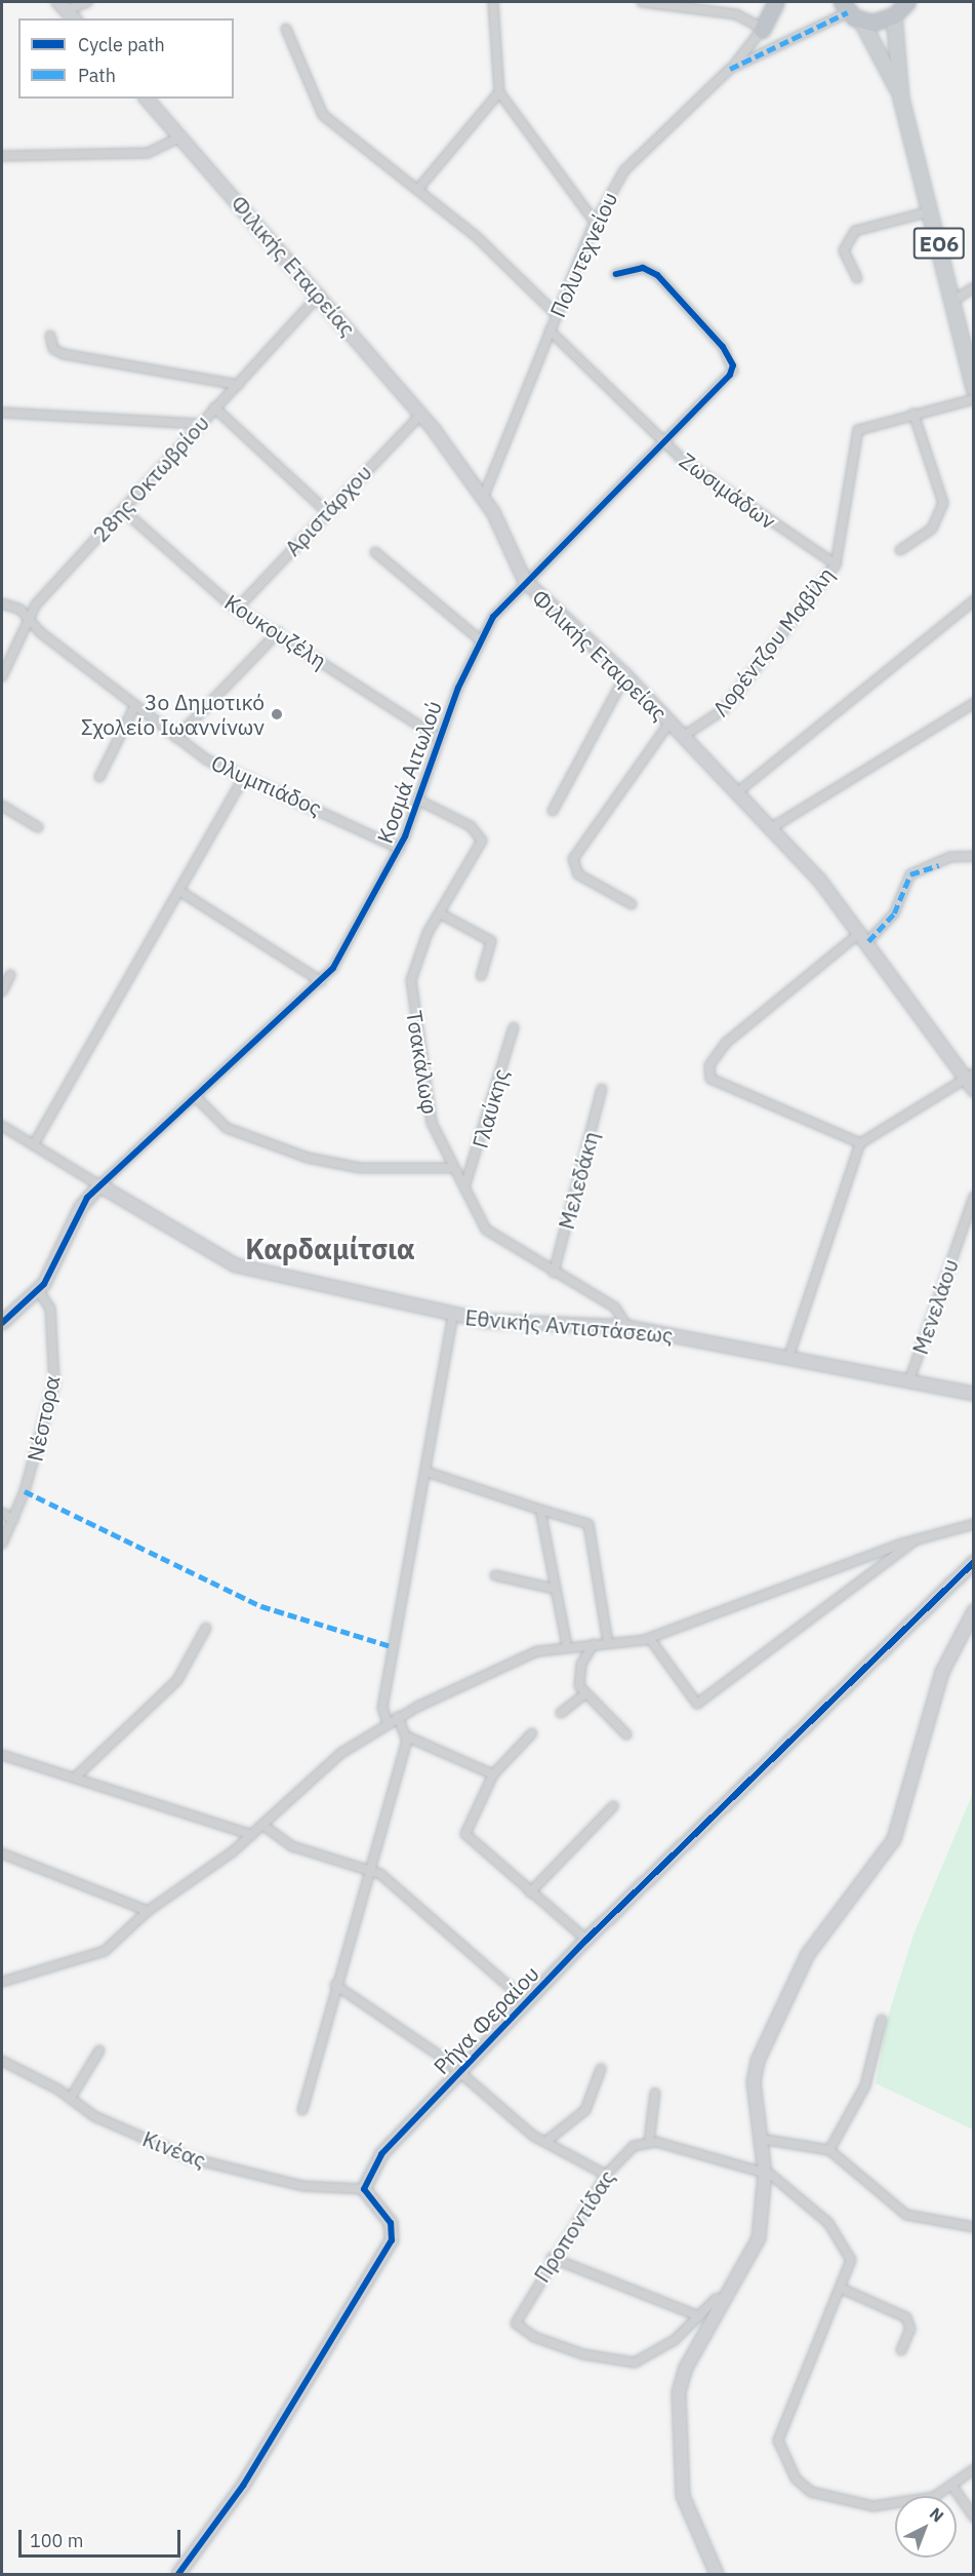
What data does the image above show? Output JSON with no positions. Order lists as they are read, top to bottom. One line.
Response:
{"streets":{"highway":["ΕΟ6"],"street":["Πολυτεχνείου","Φιλικής Εταιρείας","28ης Οκτωβρίου","Ζωσιμάδων","Αριστάρχου","Κουκουζέλη","Λορέντζου Μαβίλη","Κοσμά Αιτωλού","Ολυμπιάδος","Τσακάλωφ","Γλαύκης","Μελεδάκη","Μενελάου","Εθνικής Αντιστάσεως","Νέστορα","Ρήγα Φεραίου","Κινέας","Προποντίδας"]},"crossings":[["ΕΟ6","Πολυτεχνείου"],["Πολυτεχνείου","Φιλικής Εταιρείας"],["Πολυτεχνείου","Ζωσιμάδων"],["Φιλικής Εταιρείας","28ης Οκτωβρίου"],["Φιλικής Εταιρείας","Αριστάρχου"],["Φιλικής Εταιρείας","Λορέντζου Μαβίλη"],["Φιλικής Εταιρείας","Κοσμά Αιτωλού"],["28ης Οκτωβρίου","Κουκουζέλη"],["28ης Οκτωβρίου","Ολυμπιάδος"],["Ζωσιμάδων","Λορέντζου Μαβίλη"],["Ζωσιμάδων","Κοσμά Αιτωλού"],["Αριστάρχου","Κουκουζέλη"],["Κουκουζέλη","Κοσμά Αιτωλού"],["Κοσμά Αιτωλού","Ολυμπιάδος"],["Κοσμά Αιτωλού","Τσακάλωφ"],["Κοσμά Αιτωλού","Εθνικής Αντιστάσεως"],["Τσακάλωφ","Γλαύκης"],["Τσακάλωφ","Μελεδάκη"],["Τσακάλωφ","Εθνικής Αντιστάσεως"],["Μενελάου","Εθνικής Αντιστάσεως"],["Ρήγα Φεραίου","Κινέας"]],"districts":["Καρδαμίτσια"],"places":["3ο Δημοτικό Σχολείο Ιωαννίνων"],"legend":["Cycle path","Path"],"scale_bar":"100 m","north":"top right"}
